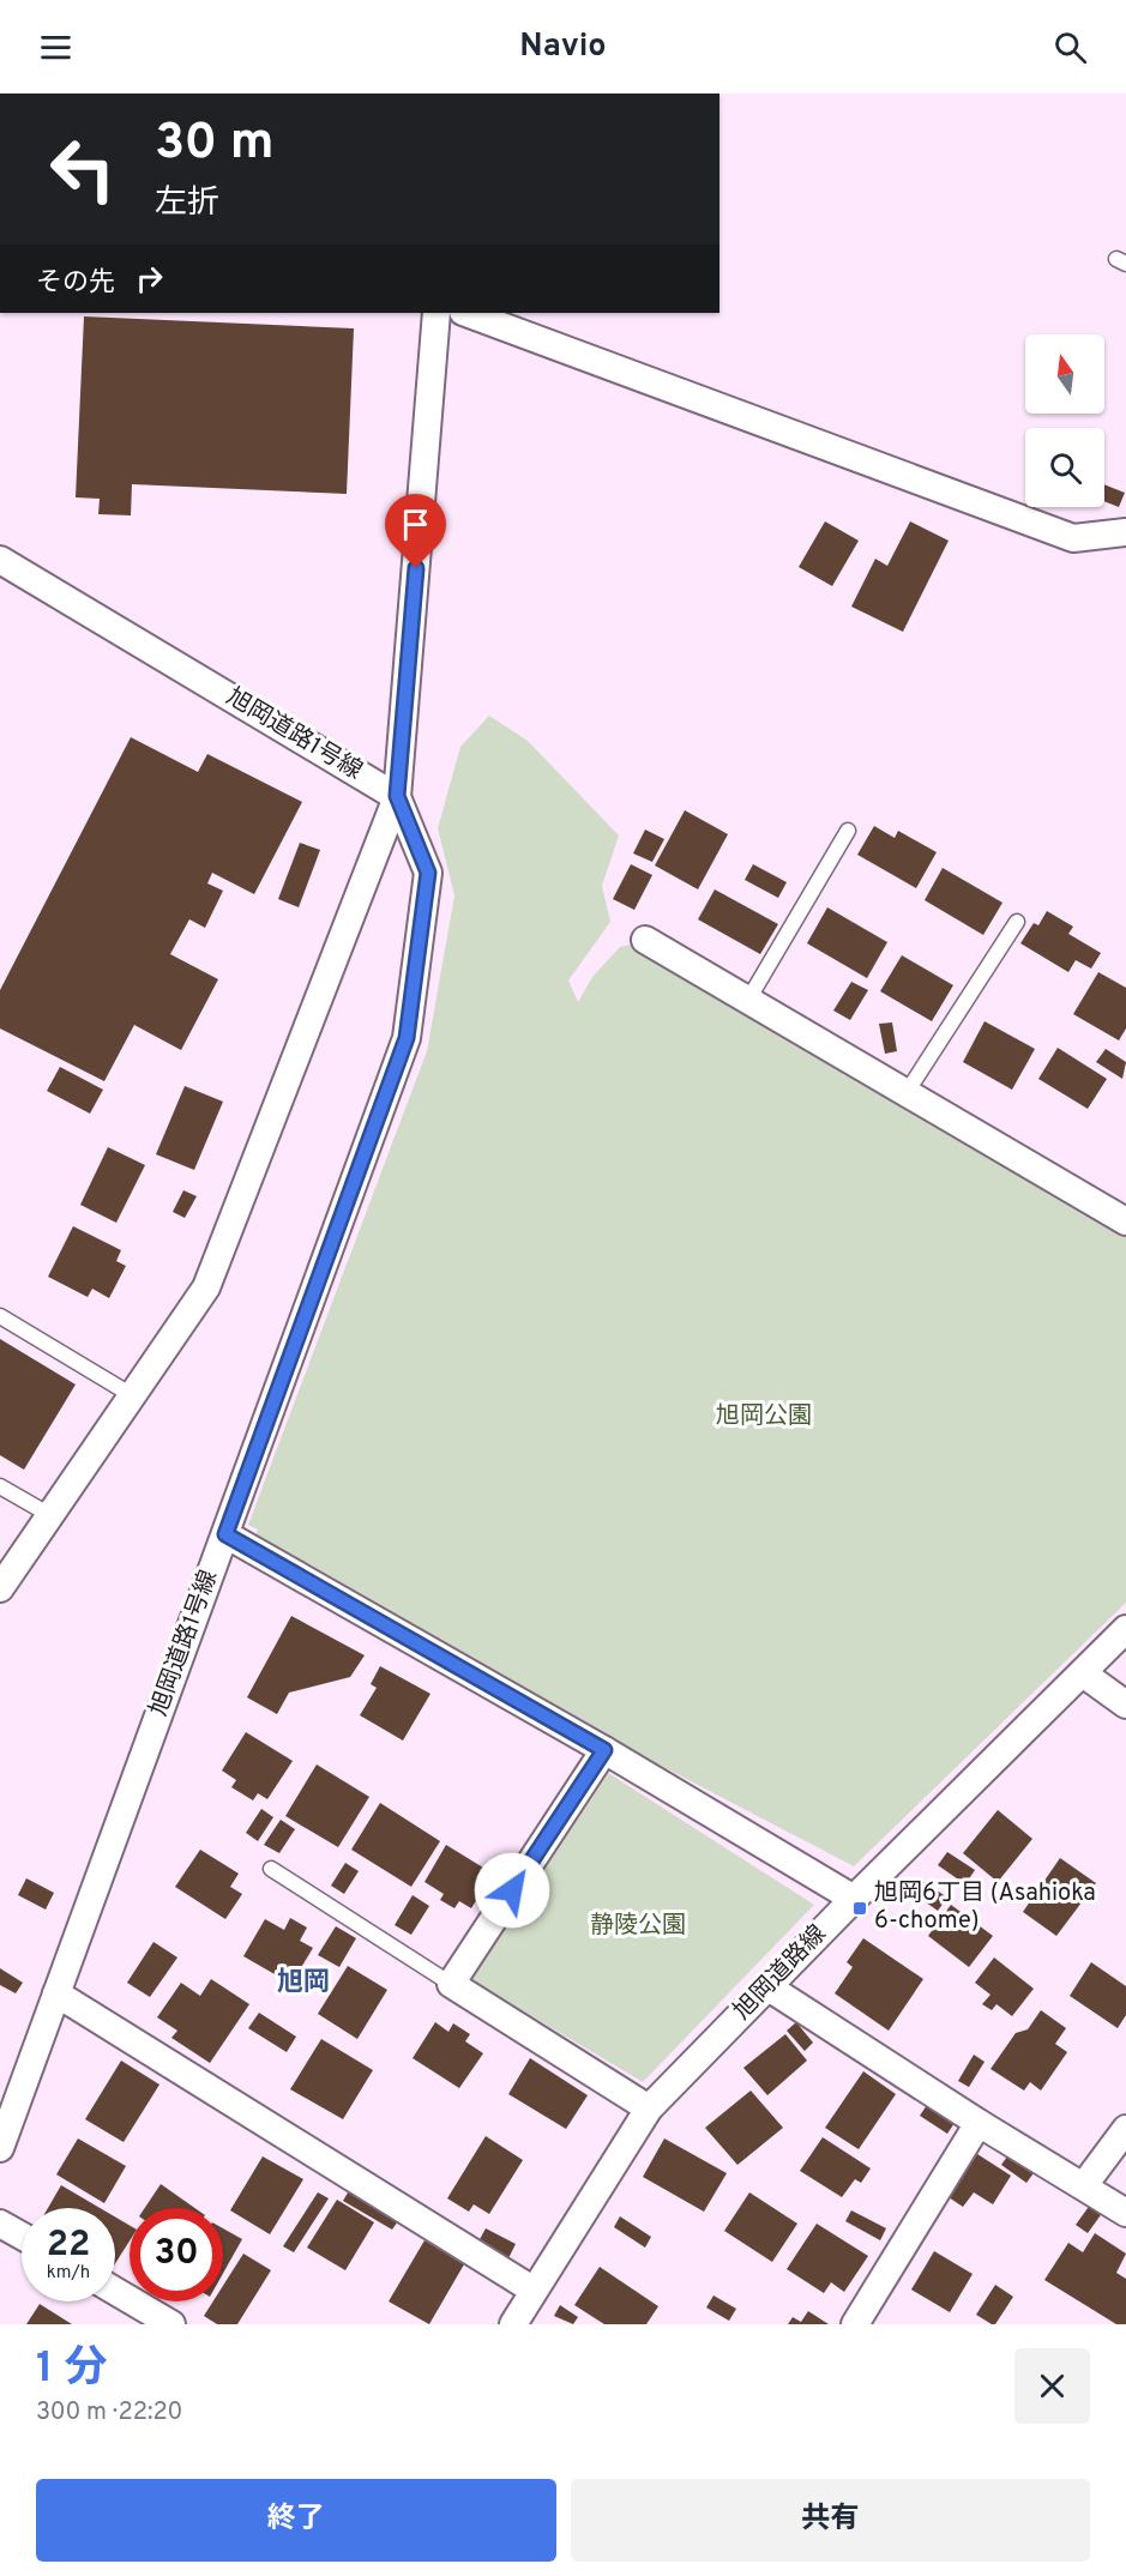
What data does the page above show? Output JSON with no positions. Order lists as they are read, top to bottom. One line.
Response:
{"streets":{"street":["旭岡道路1号線","旭岡道路線"]},"districts":["旭岡"],"parks":["旭岡公園","静陵公園"],"places":{"transit":["旭岡6丁目 (Asahioka 6-chome)"]},"north":"top","page":{"header":"Navio","turn":["30 m","左折"],"then":"その先","speed":"22 km/h","limit":"30","heading":["1 分","300 m · 22:20"],"buttons":["終了","共有"]}}
